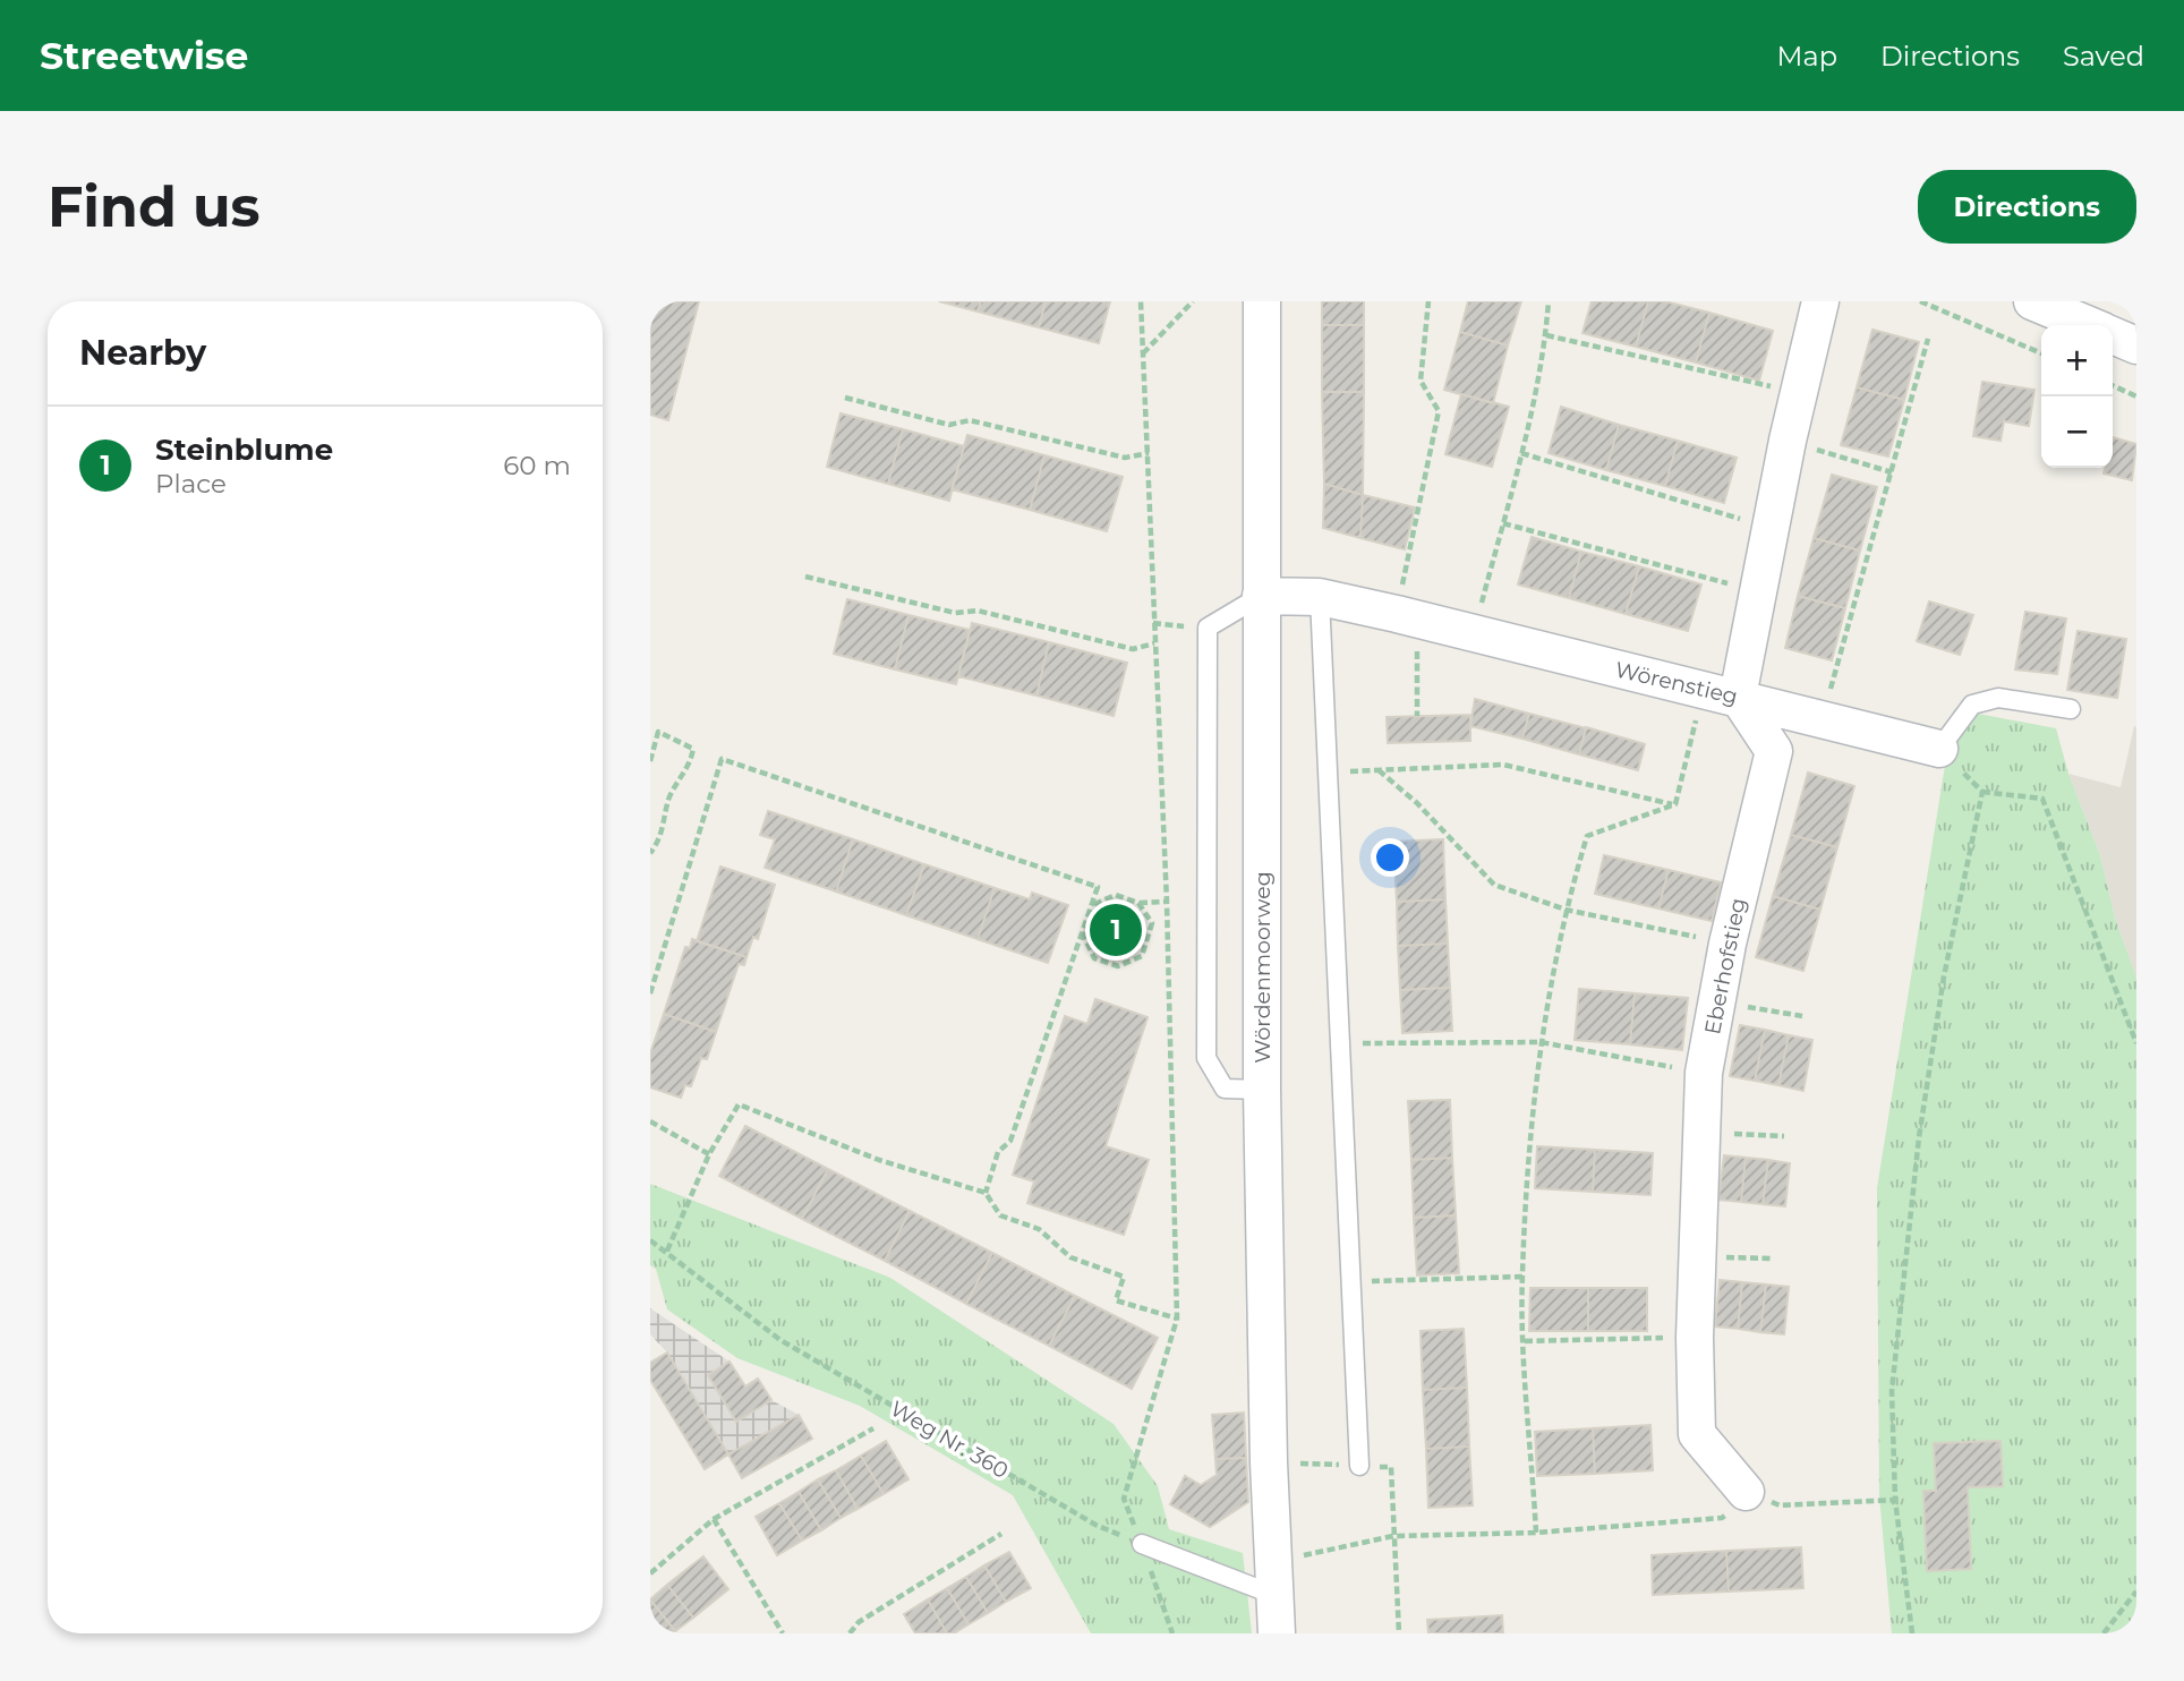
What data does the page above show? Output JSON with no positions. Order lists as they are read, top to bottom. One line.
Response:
{"streets":{"street":["Wörenstieg","Eberhofstieg","Wördenmoorweg"],"path":["Weg Nr. 360"]},"crossings":[["Wörenstieg","Eberhofstieg"],["Wörenstieg","Wördenmoorweg"]],"page":{"header":"Streetwise","nav":["Map","Directions","Saved"],"buttons":"Directions","title":"Find us","heading":"Nearby","map_buttons":["+","−"],"list":[{"mark":"1","name":"Steinblume","note":"Place","value":"60 m"}],"pins":"1"}}
